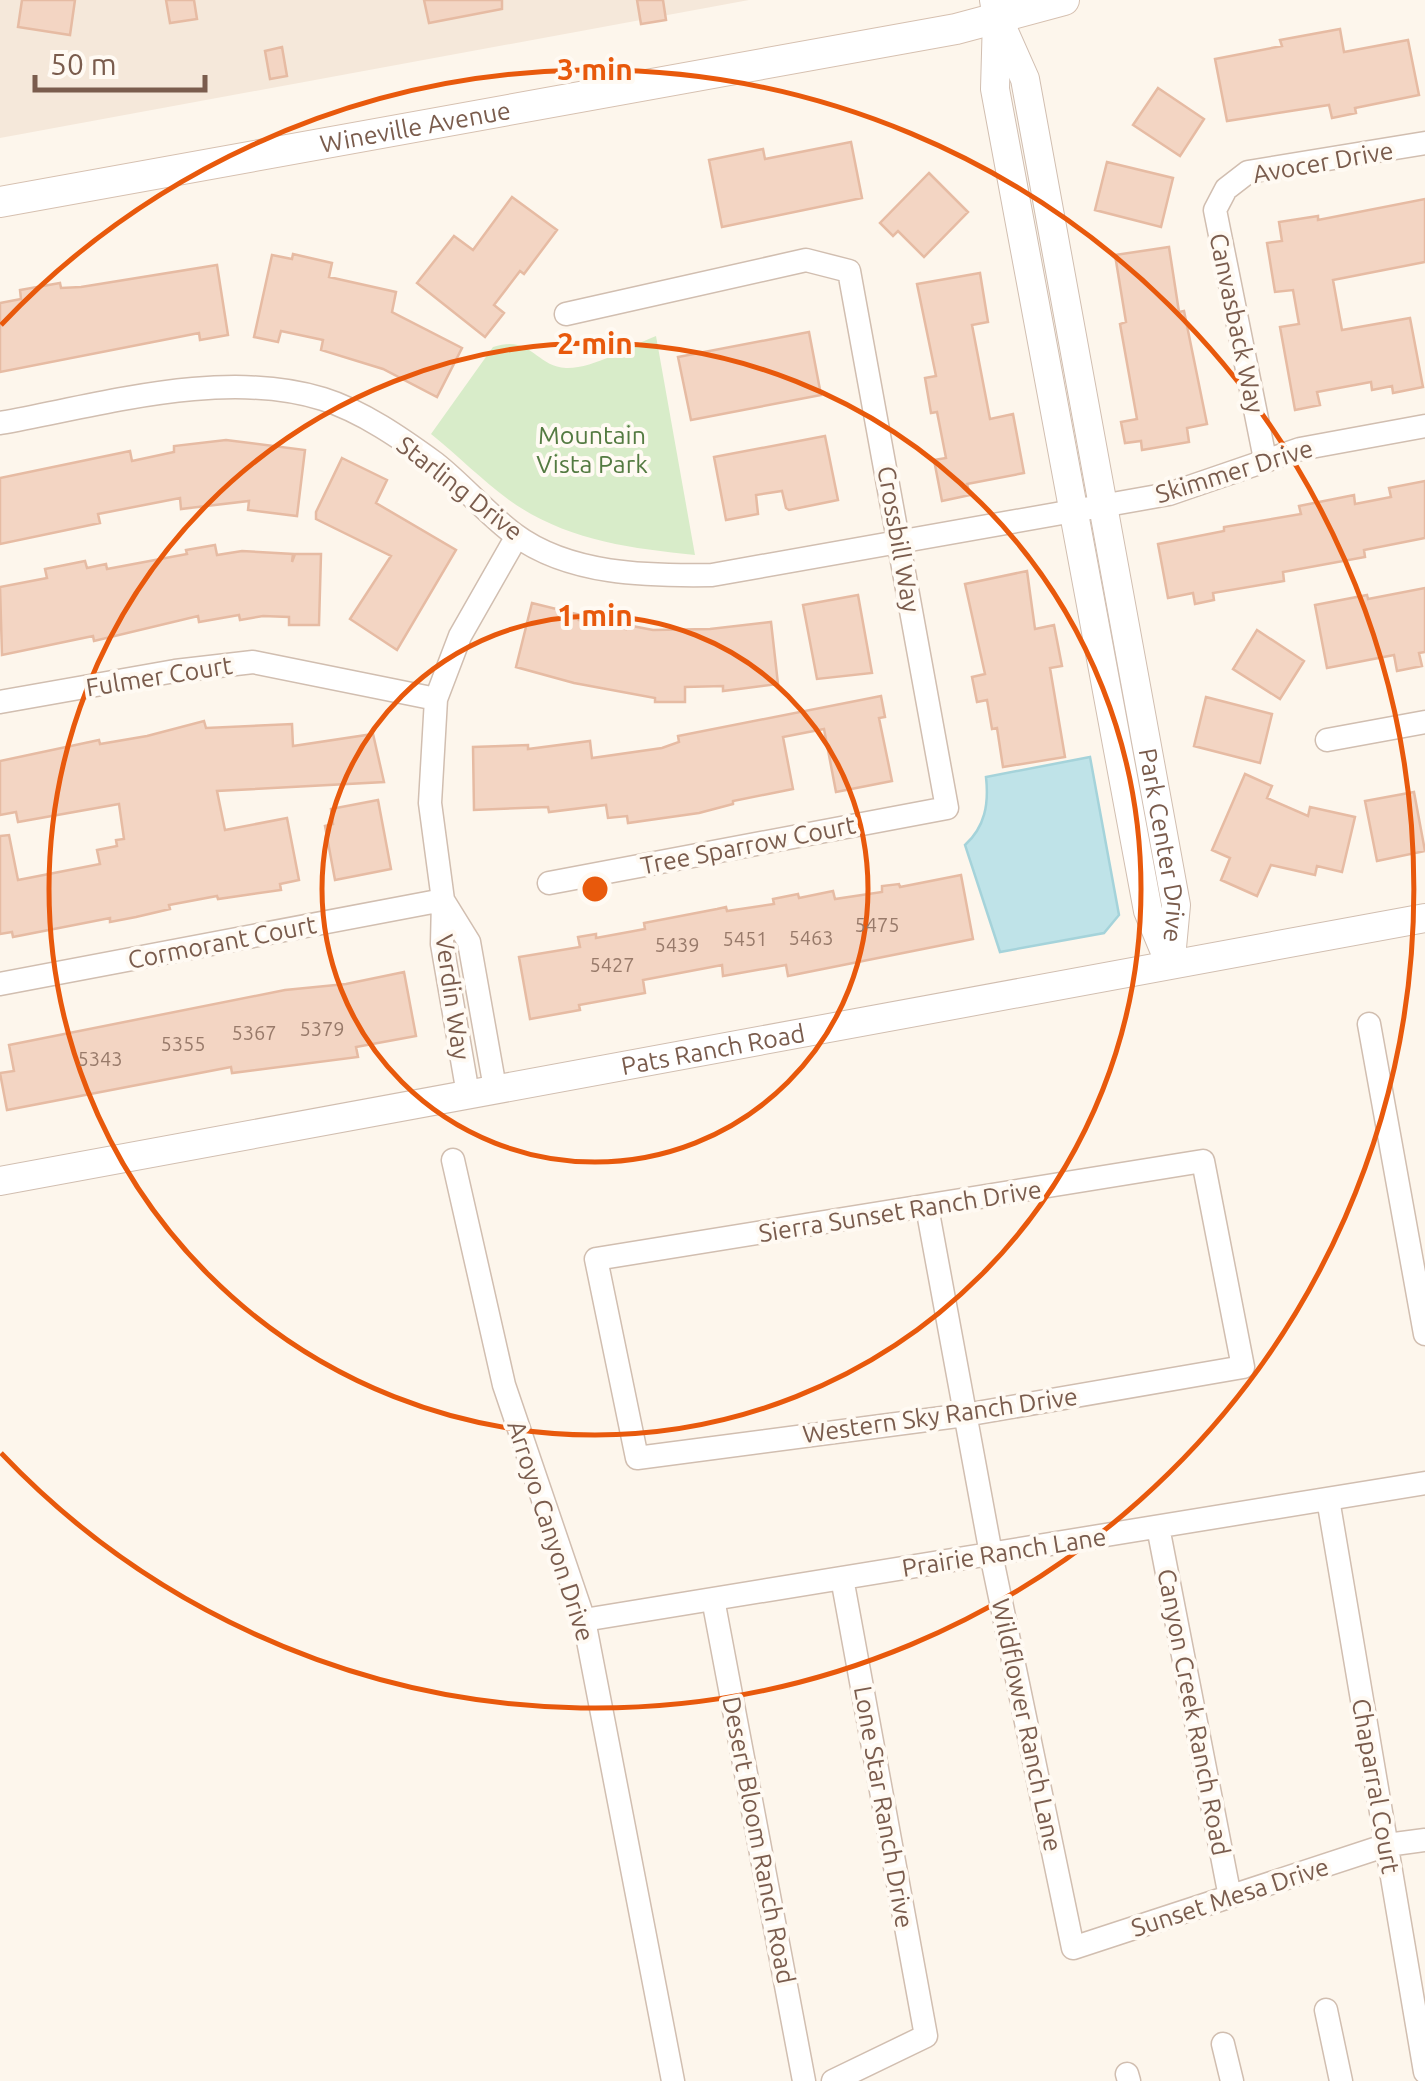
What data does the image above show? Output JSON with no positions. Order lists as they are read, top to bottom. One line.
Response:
{"streets":{"main road":["Wineville Avenue"],"street":["Avocer Drive","Canvasback Way","Skimmer Drive","Starling Drive","Crossbill Way","Fulmer Court","Tree Sparrow Court","Park Center Drive","Cormorant Court","Verdin Way","Pats Ranch Road","Sierra Sunset Ranch Drive","Western Sky Ranch Drive","Arroyo Canyon Drive","Prairie Ranch Lane","Canyon Creek Ranch Road","Wildflower Ranch Lane","Chaparral Court","Lone Star Ranch Drive","Desert Bloom Ranch Road","Sunset Mesa Drive"]},"crossings":[["Wineville Avenue","Park Center Drive"],["Avocer Drive","Canvasback Way"],["Canvasback Way","Skimmer Drive"],["Skimmer Drive","Starling Drive"],["Skimmer Drive","Park Center Drive"],["Starling Drive","Crossbill Way"],["Starling Drive","Park Center Drive"],["Starling Drive","Verdin Way"],["Crossbill Way","Tree Sparrow Court"],["Fulmer Court","Verdin Way"],["Park Center Drive","Pats Ranch Road"],["Cormorant Court","Verdin Way"],["Verdin Way","Pats Ranch Road"],["Sierra Sunset Ranch Drive","Western Sky Ranch Drive"],["Sierra Sunset Ranch Drive","Wildflower Ranch Lane"],["Western Sky Ranch Drive","Wildflower Ranch Lane"],["Arroyo Canyon Drive","Prairie Ranch Lane"],["Prairie Ranch Lane","Canyon Creek Ranch Road"],["Prairie Ranch Lane","Wildflower Ranch Lane"],["Prairie Ranch Lane","Chaparral Court"],["Prairie Ranch Lane","Lone Star Ranch Drive"],["Prairie Ranch Lane","Desert Bloom Ranch Road"],["Canyon Creek Ranch Road","Sunset Mesa Drive"],["Wildflower Ranch Lane","Sunset Mesa Drive"],["Chaparral Court","Sunset Mesa Drive"]],"parks":["Mountain Vista Park"],"house_numbers":["5475","5463","5451","5439","5427","5379","5367","5355","5343"],"scale_bar":"50 m","rings":["3 min","2 min","1 min"]}
